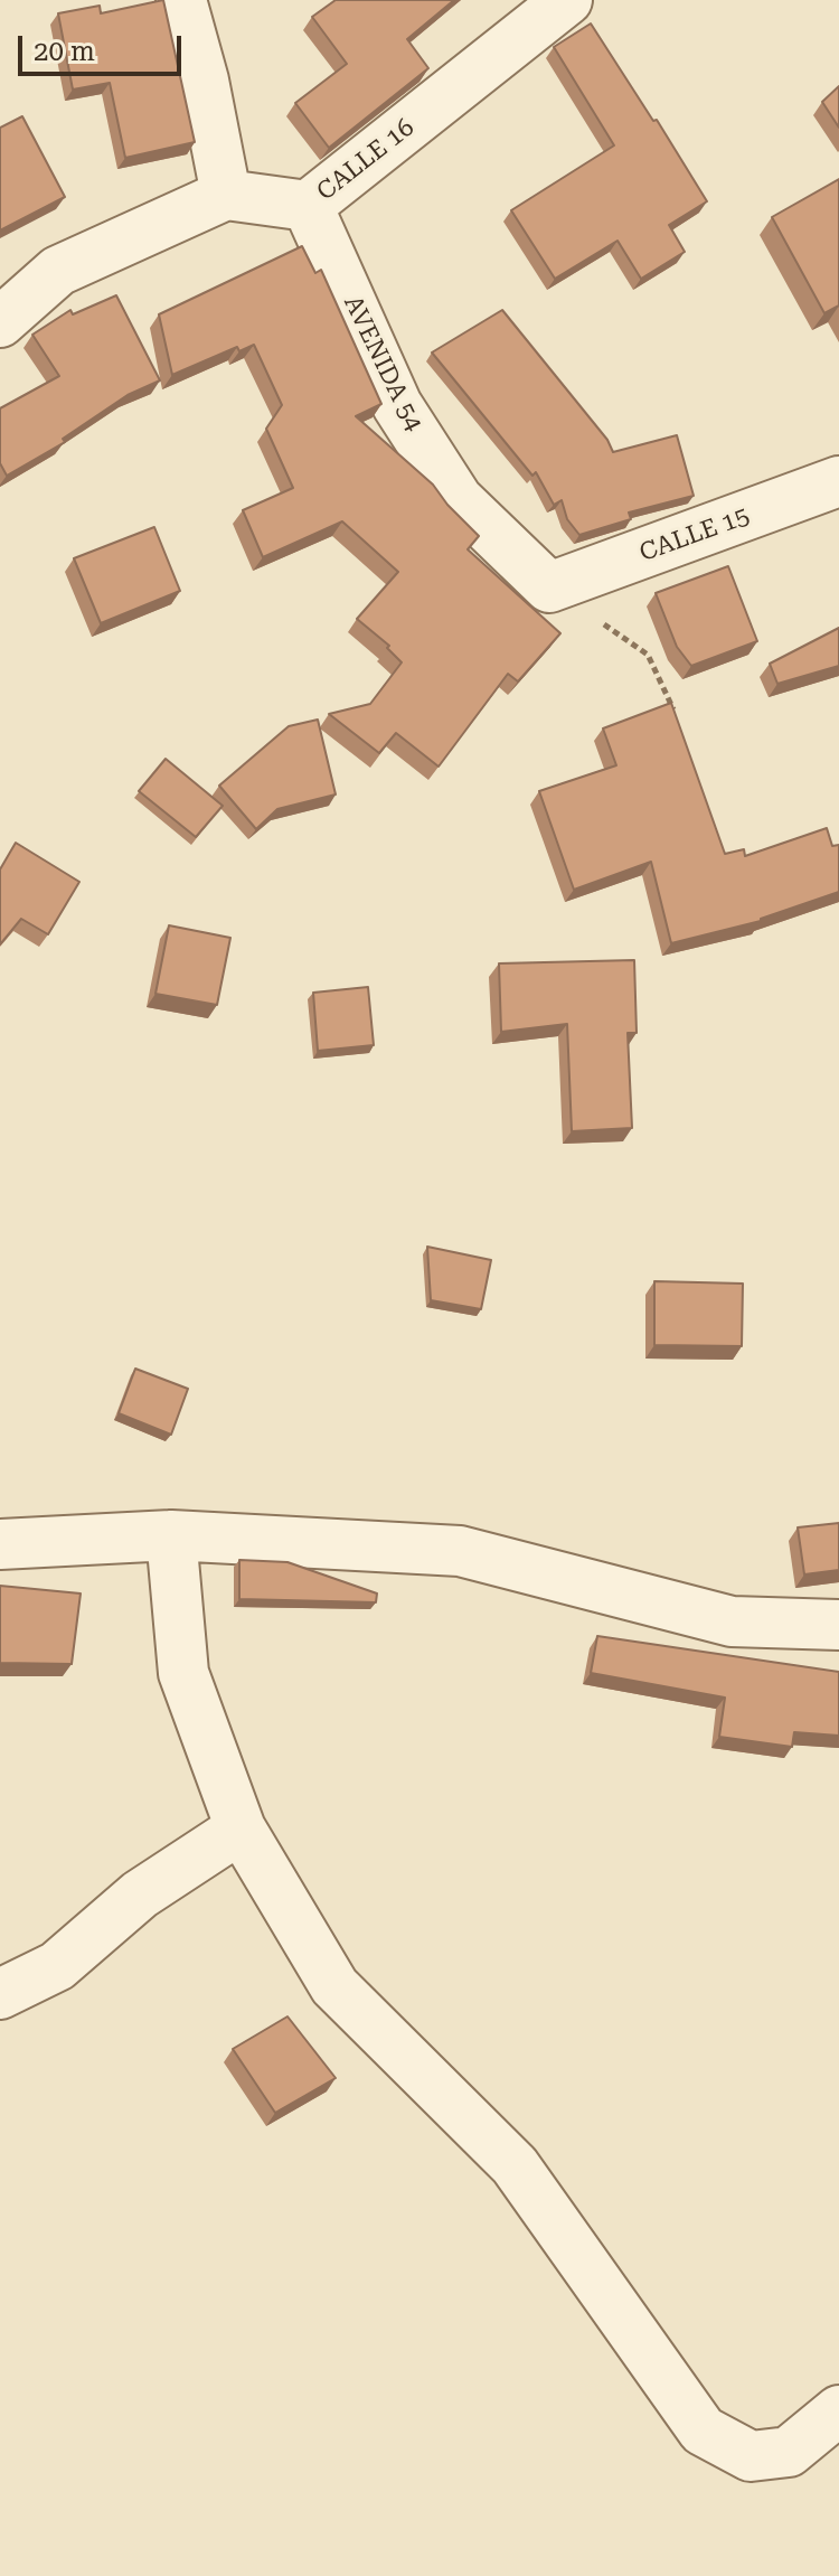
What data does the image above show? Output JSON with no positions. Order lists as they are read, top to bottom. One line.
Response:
{"streets":{"street":["CALLE 16","AVENIDA 54","CALLE 15"]},"crossings":[["CALLE 16","AVENIDA 54"],["AVENIDA 54","CALLE 15"]],"scale_bar":"20 m"}
